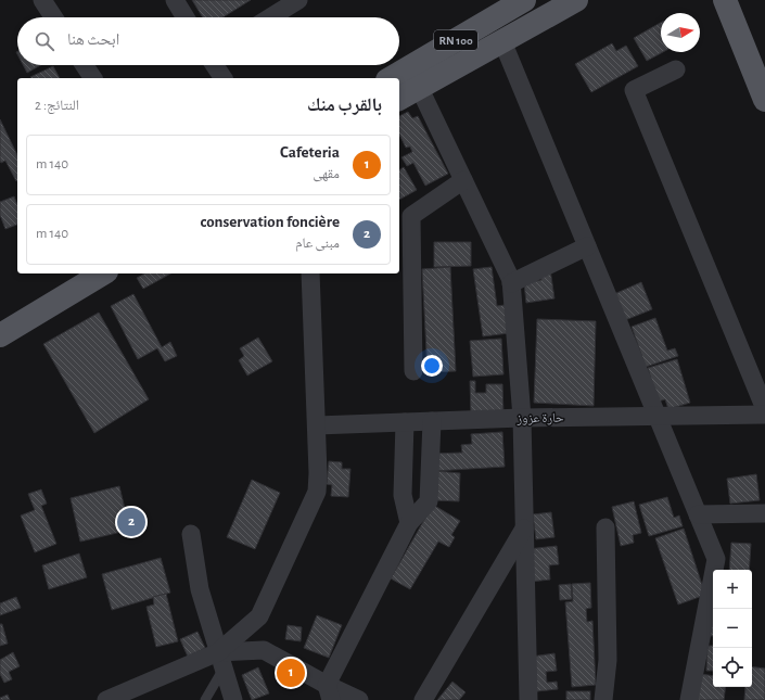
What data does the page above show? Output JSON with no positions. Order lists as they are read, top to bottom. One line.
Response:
{"streets":{"main road":["RN 100"],"street":["حارة عزوز"]},"north":"right","page":{"search":"ابحث هنا","heading":["بالقرب منك","النتائج: 2"],"list":[{"mark":"1","name":"Cafeteria","note":"مقهى","value":"140 m"},{"mark":"2","name":"conservation foncière","note":"مبنى عام","value":"140 m"}],"pins":["2","1"],"map_buttons":["+","−"]}}
